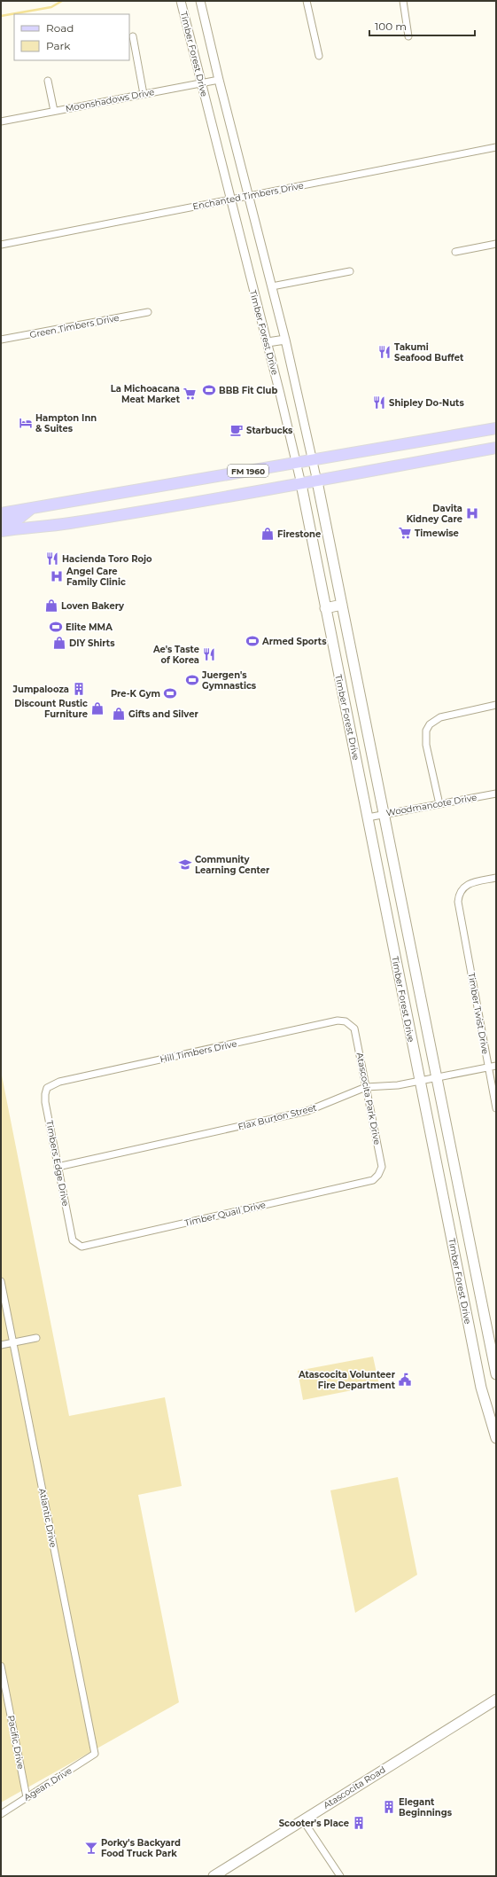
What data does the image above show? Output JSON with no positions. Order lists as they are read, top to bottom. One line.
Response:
{"streets":{"main road":["Timber Forest Drive","FM 1960","Atascocita Road"],"street":["Moonshadows Drive","Enchanted Timbers Drive","Green Timbers Drive","Woodmancote Drive","Timber Twist Drive","Hill Timbers Drive","Atascocita Park Drive","Flax Burton Street","Timbers Edge Drive","Timber Quail Drive","Atlantic Drive","Pacific Drive","Agean Drive"]},"crossings":[["Timber Forest Drive","Moonshadows Drive"],["Timber Forest Drive","Enchanted Timbers Drive"],["Timber Forest Drive","FM 1960"],["Timber Forest Drive","Woodmancote Drive"],["Timber Forest Drive","Flax Burton Street"],["Timber Twist Drive","Flax Burton Street"],["Hill Timbers Drive","Atascocita Park Drive"],["Hill Timbers Drive","Timbers Edge Drive"],["Atascocita Park Drive","Flax Burton Street"],["Atascocita Park Drive","Timber Quail Drive"],["Flax Burton Street","Timbers Edge Drive"],["Timbers Edge Drive","Timber Quail Drive"],["Atlantic Drive","Agean Drive"],["Pacific Drive","Agean Drive"]],"places":{"restaurant":["Takumi Seafood Buffet","Shipley Do-Nuts","Hacienda Toro Rojo","Ae's Taste of Korea"],"sports":["BBB Fit Club","Elite MMA","Armed Sports","Juergen's Gymnastics","Pre-K Gym"],"supermarket":["La Michoacana Meat Market","Timewise"],"hotel":["Hampton Inn & Suites"],"cafe":["Starbucks"],"hospital":["Davita Kidney Care","Angel Care Family Clinic"],"shop":["Firestone","Loven Bakery","DIY Shirts","Discount Rustic Furniture","Gifts and Silver"],"building":["Jumpalooza","Elegant Beginnings","Scooter's Place"],"school or university":["Community Learning Center"],"public building":["Atascocita Volunteer Fire Department"],"bar":["Porky's Backyard Food Truck Park"]},"legend":["Road","Park"],"scale_bar":"100 m"}
